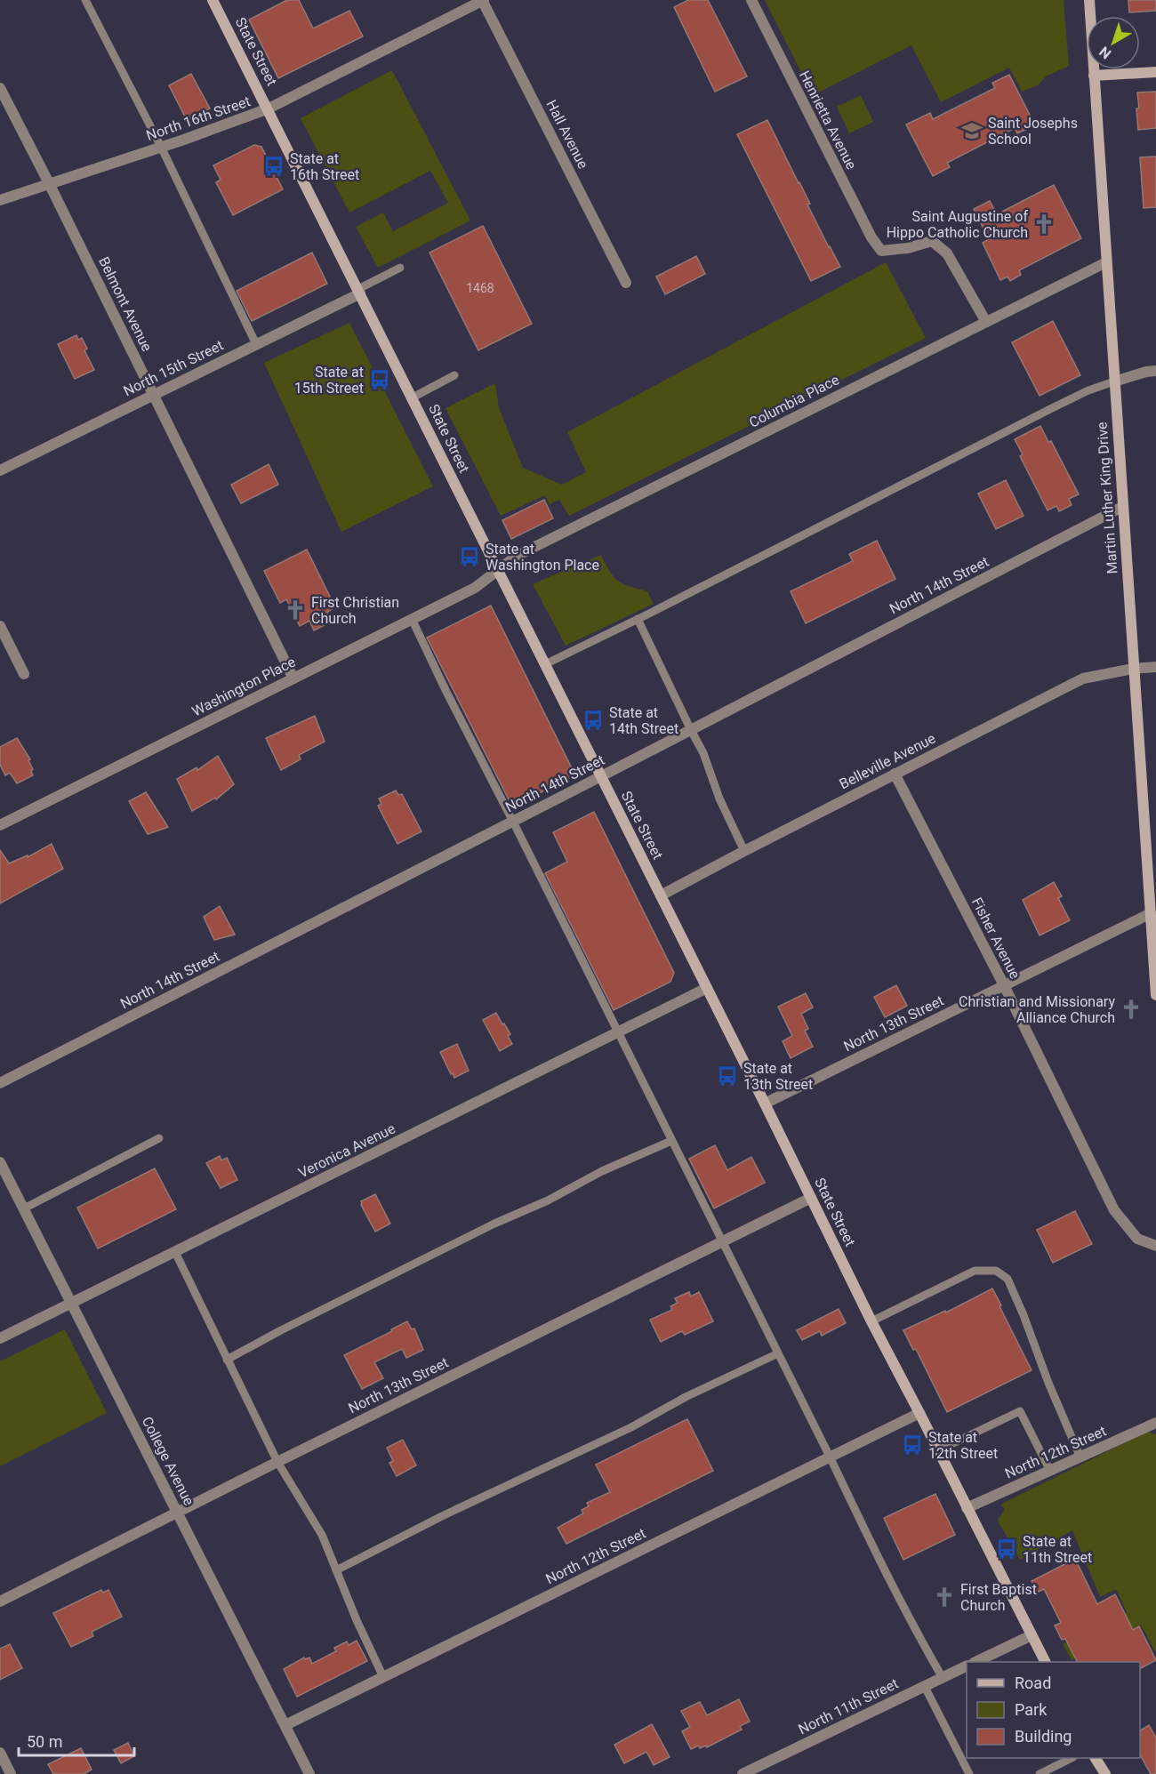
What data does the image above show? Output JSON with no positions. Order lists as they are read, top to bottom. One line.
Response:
{"streets":{"main road":["State Street","Martin Luther King Drive"],"street":["North 16th Street","Henrietta Avenue","Hall Avenue","Belmont Avenue","North 15th Street","Columbia Place","North 14th Street","Washington Place","Belleville Avenue","Fisher Avenue","North 13th Street","Veronica Avenue","North 12th Street","College Avenue","North 11th Street"]},"crossings":[["State Street","North 16th Street"],["State Street","North 15th Street"],["State Street","Columbia Place"],["State Street","North 14th Street"],["State Street","Washington Place"],["State Street","Belleville Avenue"],["State Street","North 13th Street"],["State Street","Veronica Avenue"],["State Street","North 12th Street"],["North 16th Street","Hall Avenue"],["North 16th Street","Belmont Avenue"],["Henrietta Avenue","Columbia Place"],["Belmont Avenue","North 15th Street"],["Belmont Avenue","Washington Place"],["Columbia Place","Martin Luther King Drive"],["Columbia Place","Washington Place"],["Martin Luther King Drive","North 14th Street"],["Martin Luther King Drive","Belleville Avenue"],["Martin Luther King Drive","North 13th Street"],["Belleville Avenue","Fisher Avenue"],["Fisher Avenue","North 13th Street"],["North 13th Street","College Avenue"],["Veronica Avenue","College Avenue"],["North 12th Street","College Avenue"]],"places":{"school or university":["Saint Josephs School"],"bus stop":["State at 16th Street","State at 15th Street","State at Washington Place","State at 14th Street","State at 13th Street","State at 12th Street","State at 11th Street"],"church":["Saint Augustine of Hippo Catholic Church","First Christian Church","Christian and Missionary Alliance Church","First Baptist Church"]},"house_numbers":["1468"],"legend":["Road","Park","Building"],"scale_bar":"50 m","north":"bottom left"}
